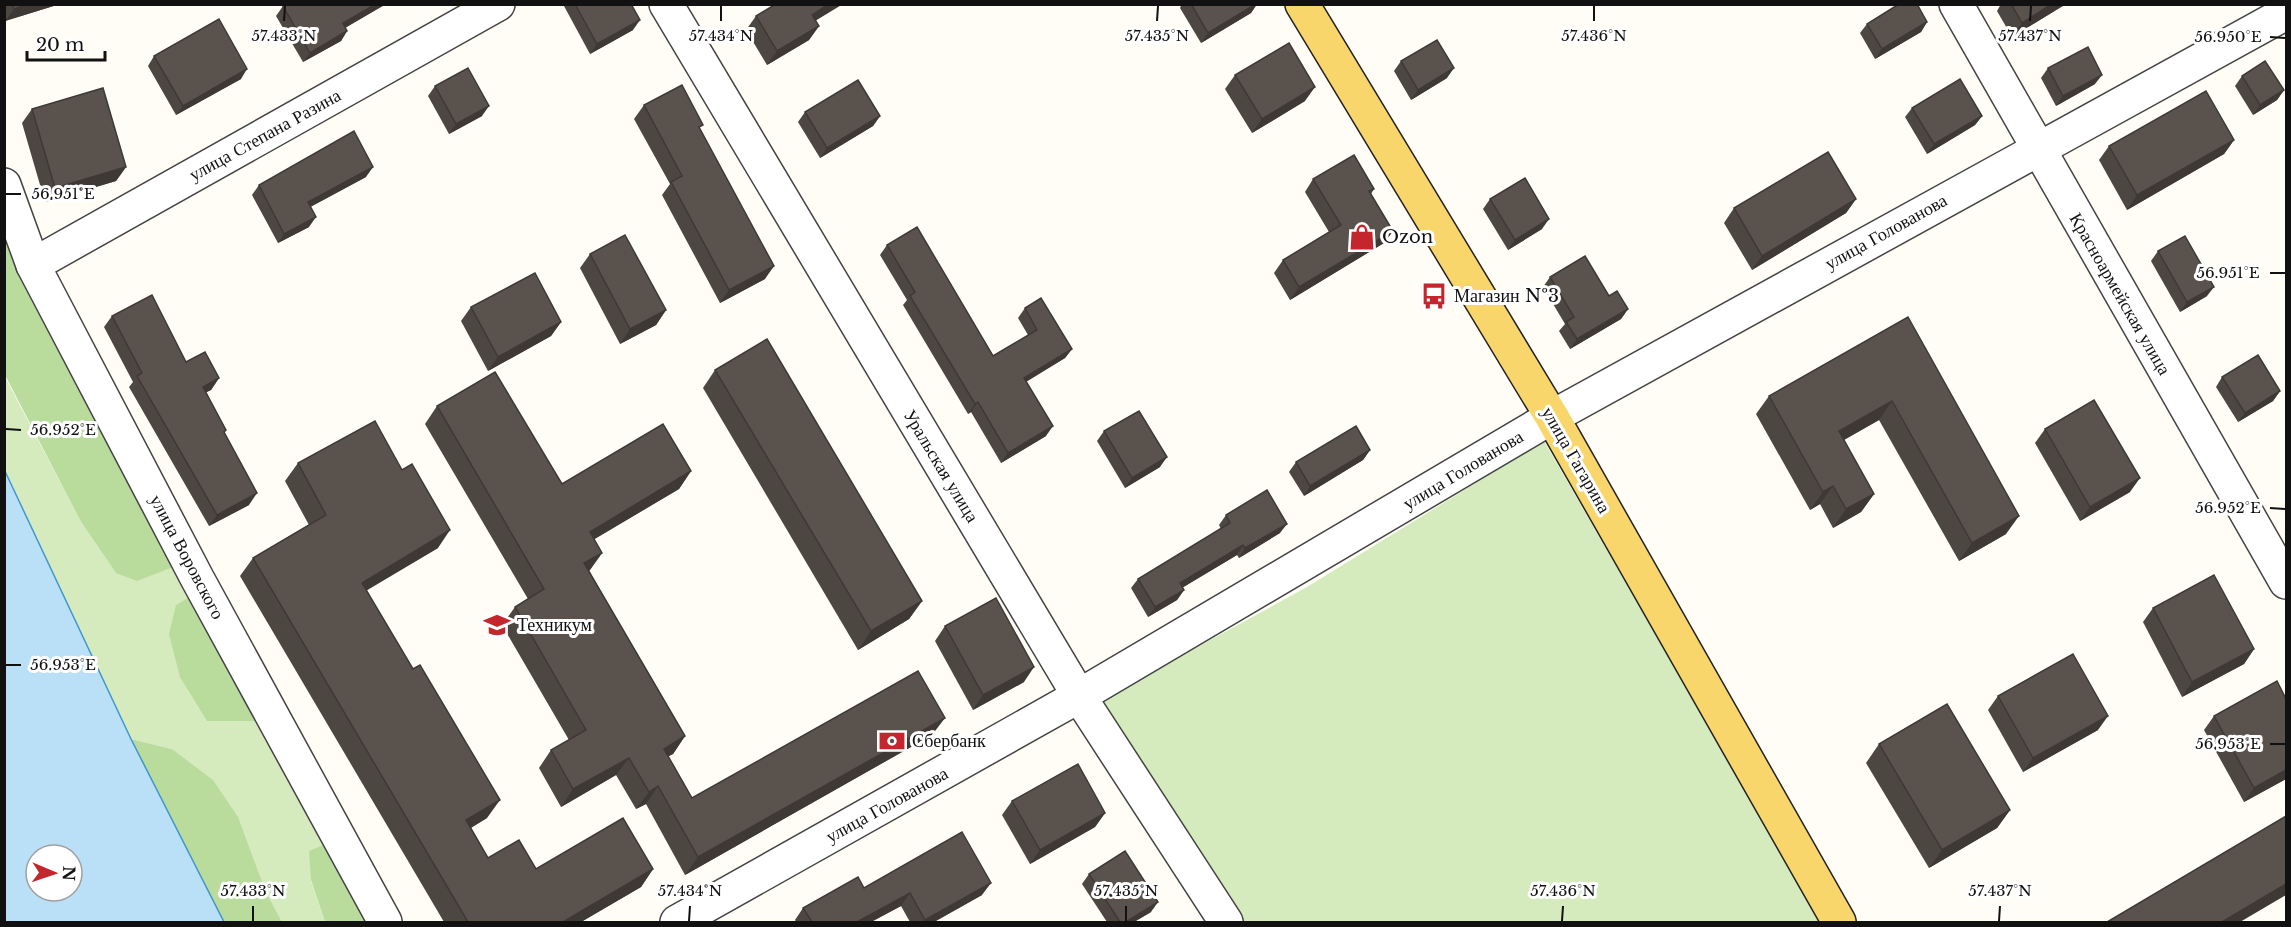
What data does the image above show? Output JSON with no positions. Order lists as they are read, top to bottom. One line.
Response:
{"streets":{"main road":["улица Гагарина"],"street":["улица Степана Разина","улица Голованова","Красноармейская улица","Уральская улица","улица Воровского"]},"crossings":[["улица Степана Разина","улица Воровского"],["улица Голованова","Красноармейская улица"],["улица Голованова","улица Гагарина"],["улица Голованова","Уральская улица"]],"places":{"shop":["Ozon"],"bus stop":["Магазин №3"],"school or university":["Техникум"],"bank":["Сбербанк"]},"scale_bar":"20 m","north":"right","coordinates":["57.433°N","57.434°N","57.435°N","57.436°N","57.437°N","56.950°E","56.951°E","56.952°E","56.953°E"]}
